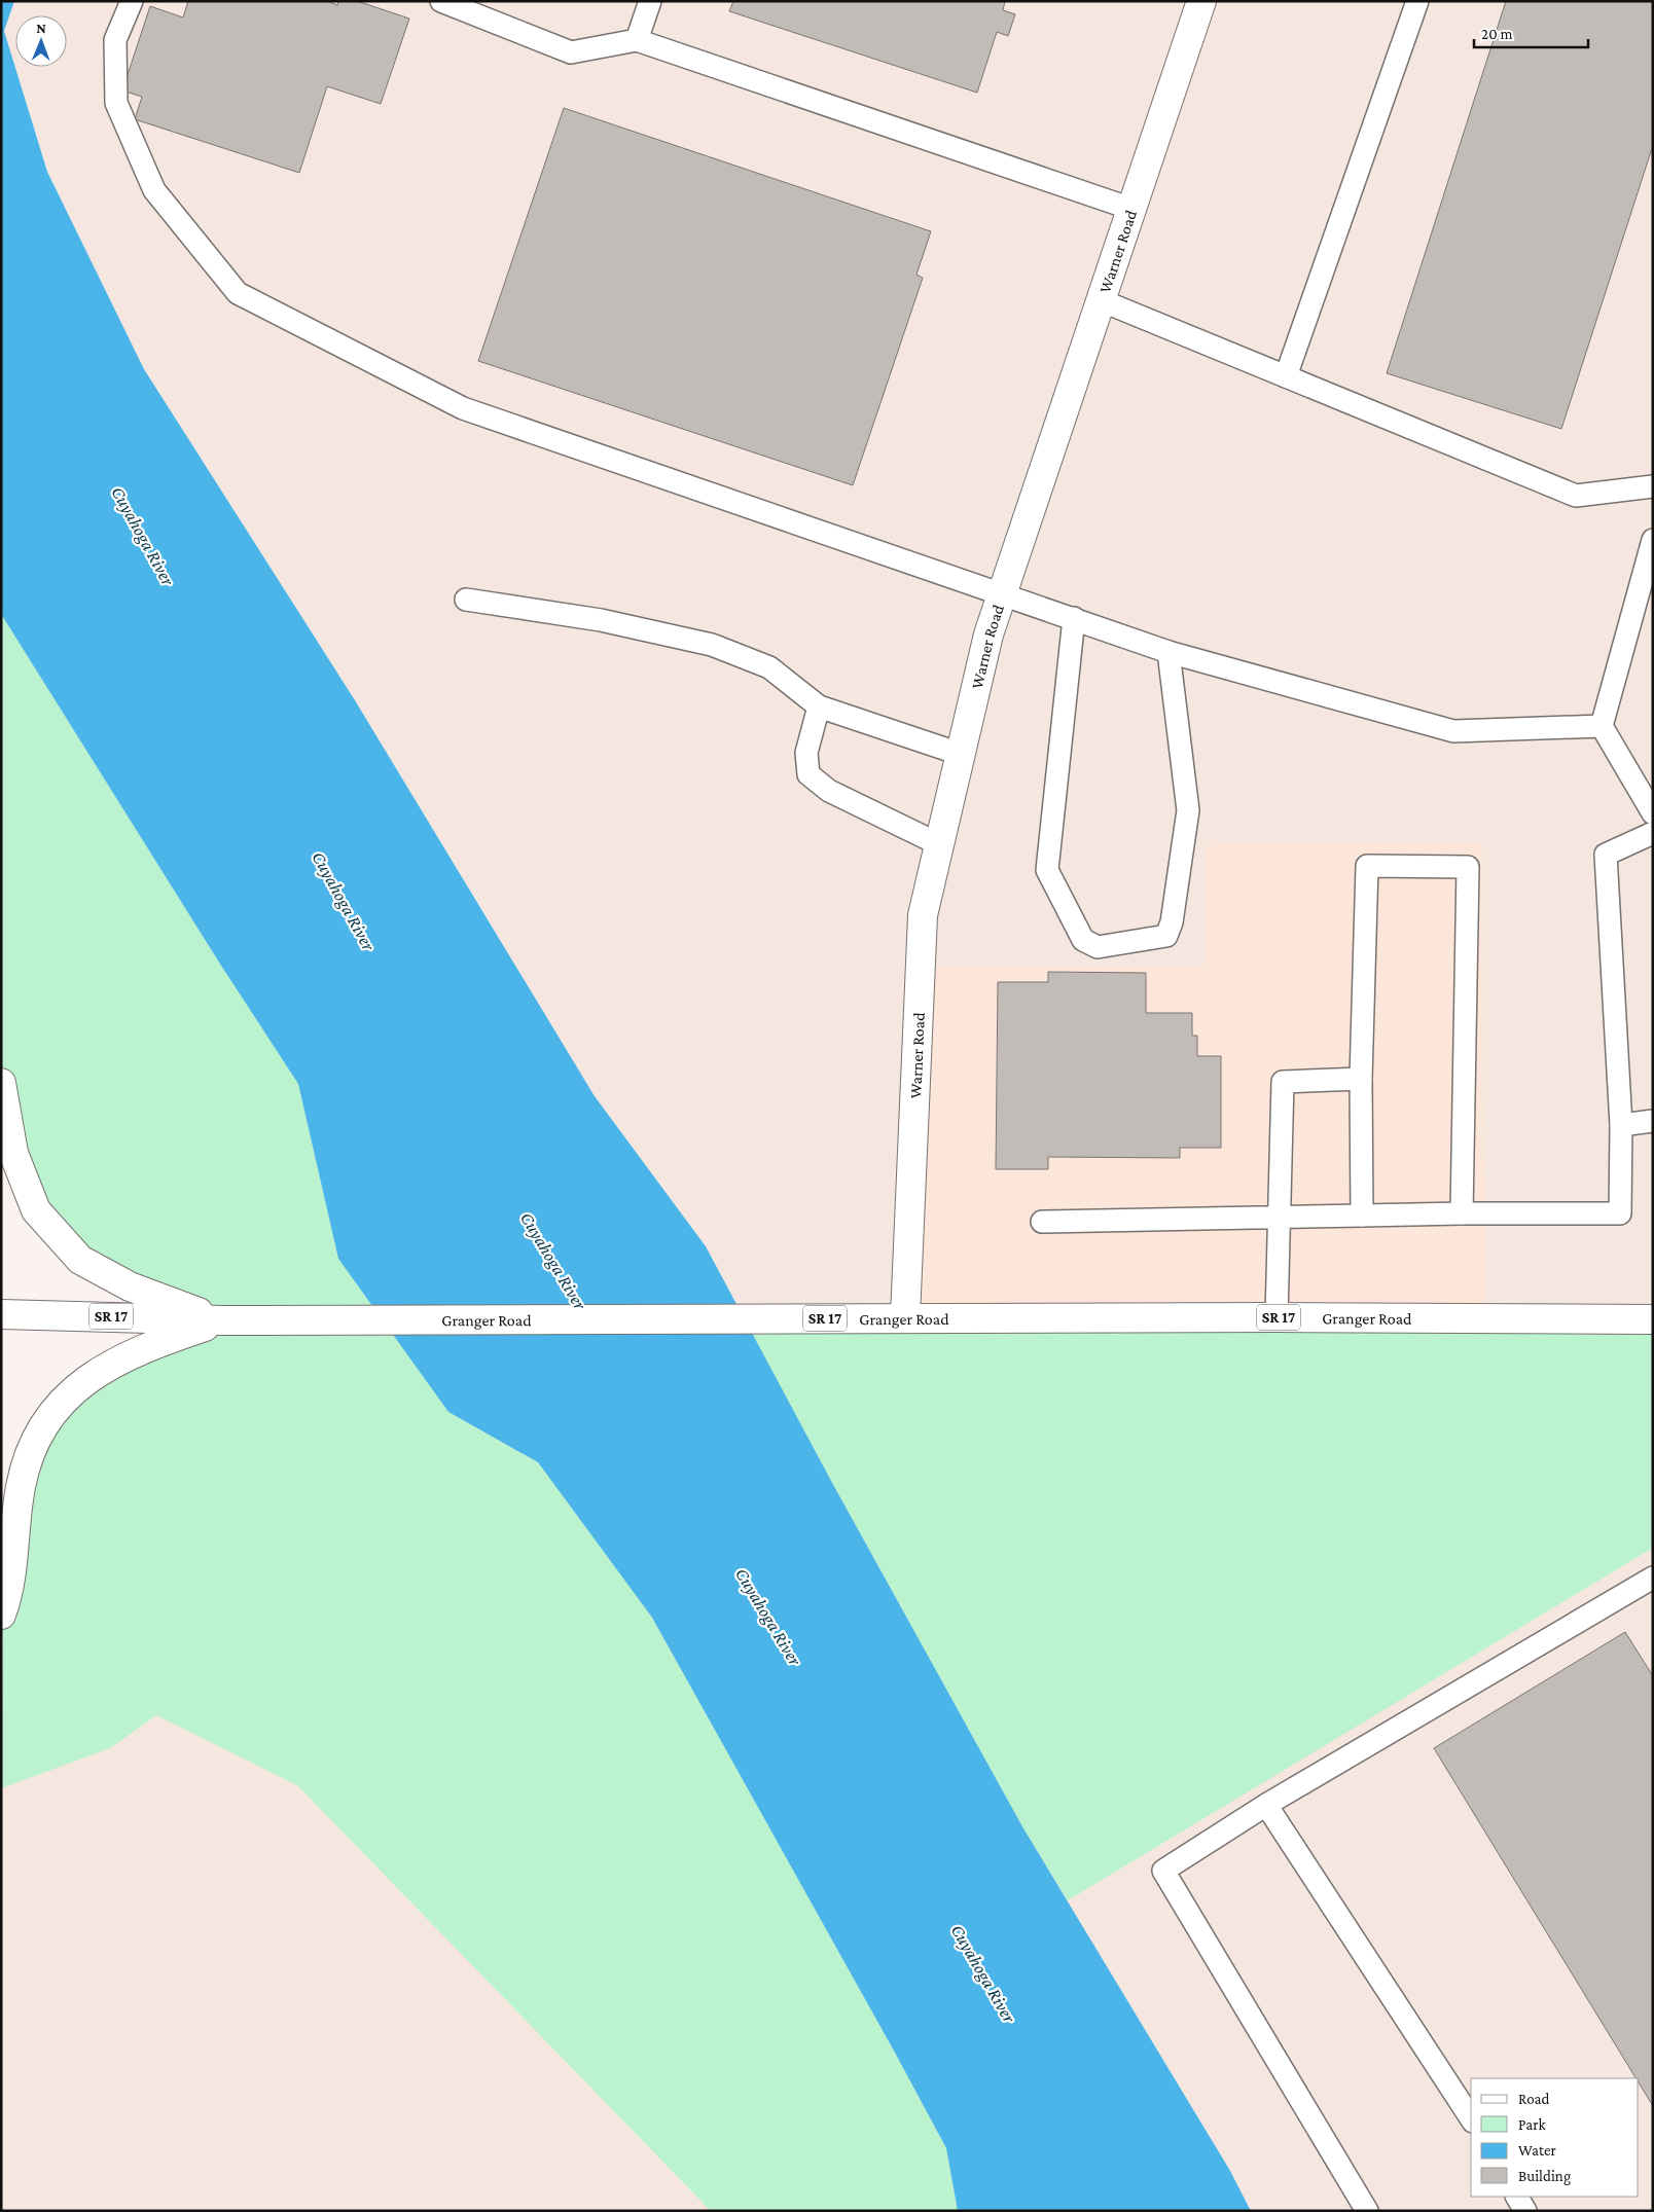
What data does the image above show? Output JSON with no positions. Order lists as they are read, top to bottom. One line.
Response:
{"streets":{"main road":["Warner Road","SR 17","Granger Road"]},"crossings":[["Warner Road","Granger Road"]],"water":["Cuyahoga River"],"legend":["Road","Park","Water","Building"],"scale_bar":"20 m","north":"top"}
